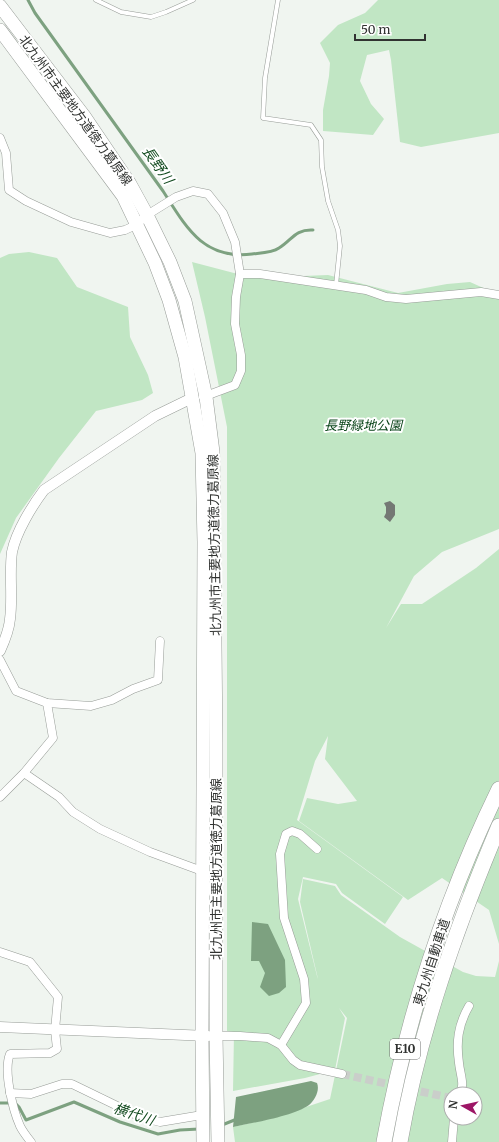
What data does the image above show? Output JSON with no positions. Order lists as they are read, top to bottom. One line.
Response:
{"streets":{"highway":["東九州自動車道","E10"],"main road":["北九州市主要地方道徳力葛原線"]},"water":["長野川","横代川"],"parks":["長野緑地公園"],"scale_bar":"50 m","north":"left"}
